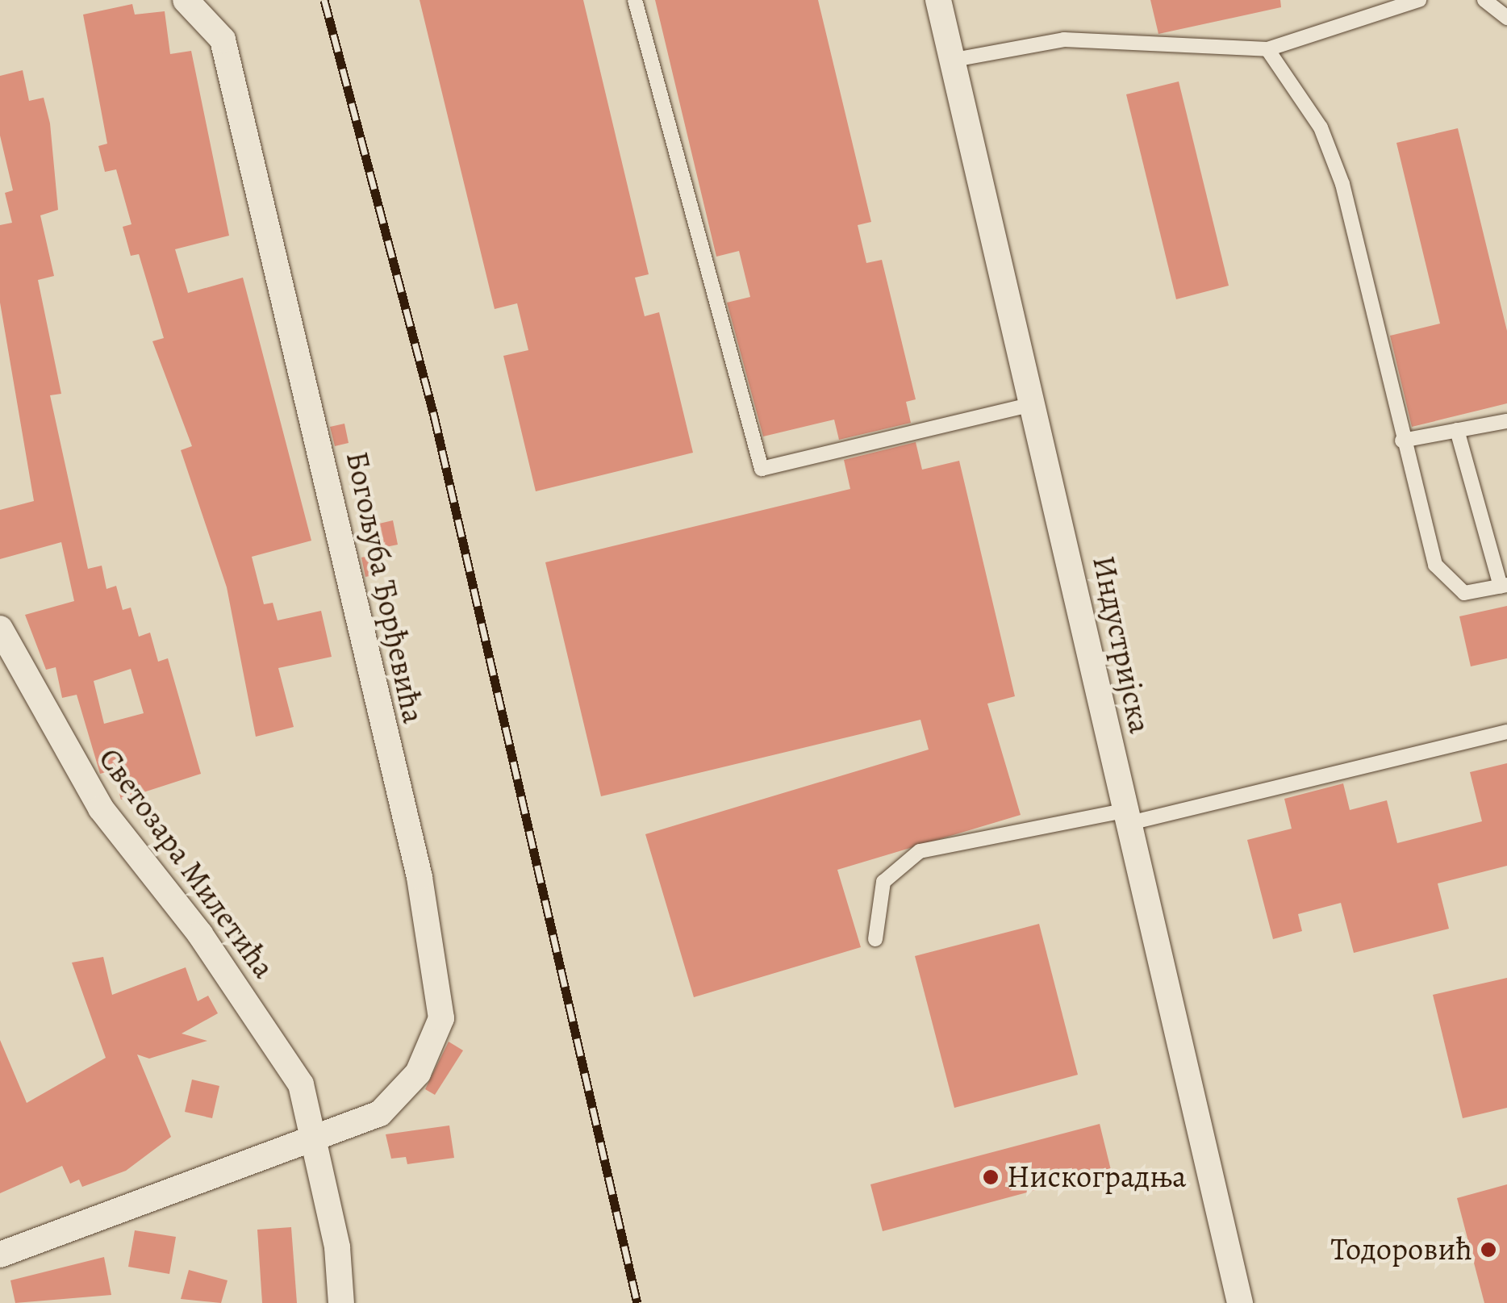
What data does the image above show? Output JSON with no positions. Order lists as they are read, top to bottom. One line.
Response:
{"streets":{"street":["Богољуба Ђорђевића","Индустријска","Светозара Милетића"]},"crossings":[["Богољуба Ђорђевића","Светозара Милетића"]],"places":["Нискоградња","Тодоровић"]}
